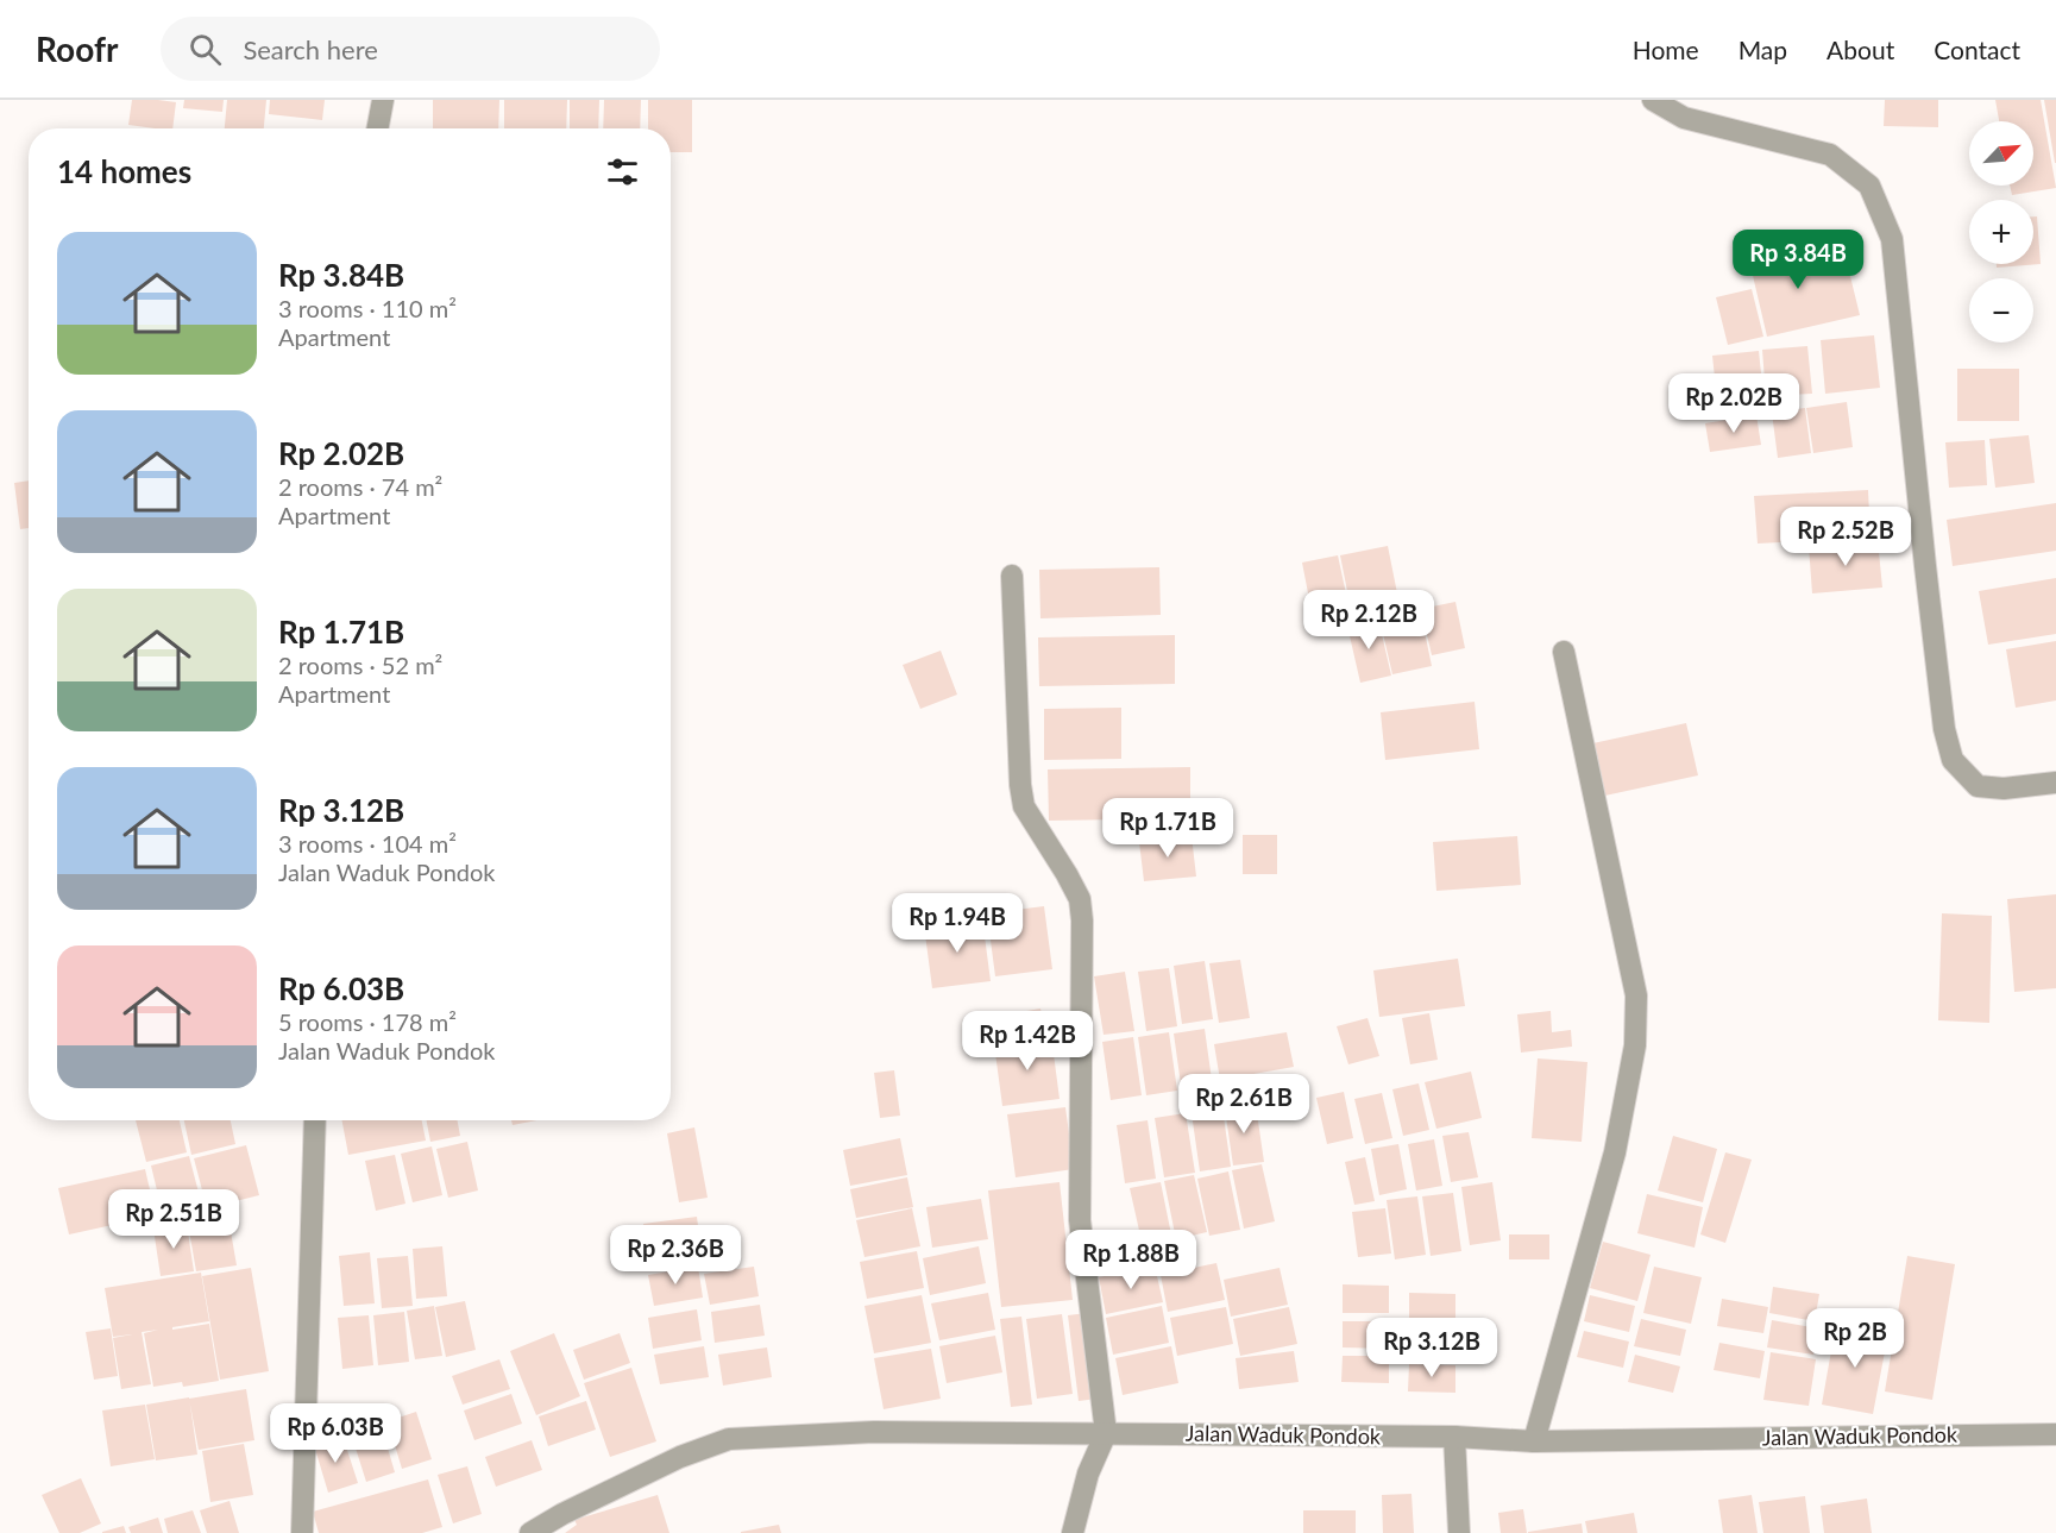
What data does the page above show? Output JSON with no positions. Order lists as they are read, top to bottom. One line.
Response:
{"streets":{"street":["Jalan Waduk Pondok"]},"north":"top right","page":{"header":"Roofr","search":"Search here","nav":["Home","Map","About","Contact"],"map_buttons":["+","−"],"heading":"14 homes","list":[{"name":"Rp 3.84B","note":"3 rooms · 110 m² · Apartment"},{"name":"Rp 2.02B","note":"2 rooms · 74 m² · Apartment"},{"name":"Rp 1.71B","note":"2 rooms · 52 m² · Apartment"},{"name":"Rp 3.12B","note":"3 rooms · 104 m² · Jalan Waduk Pondok"},{"name":"Rp 6.03B","note":"5 rooms · 178 m² · Jalan Waduk Pondok"}],"price":["Rp 3.84B","Rp 2.02B","Rp 2.52B","Rp 2.12B","Rp 1.71B","Rp 1.94B","Rp 1.42B","Rp 2.61B","Rp 2.51B","Rp 2.36B","Rp 1.88B","Rp 2B","Rp 3.12B","Rp 6.03B"]}}
